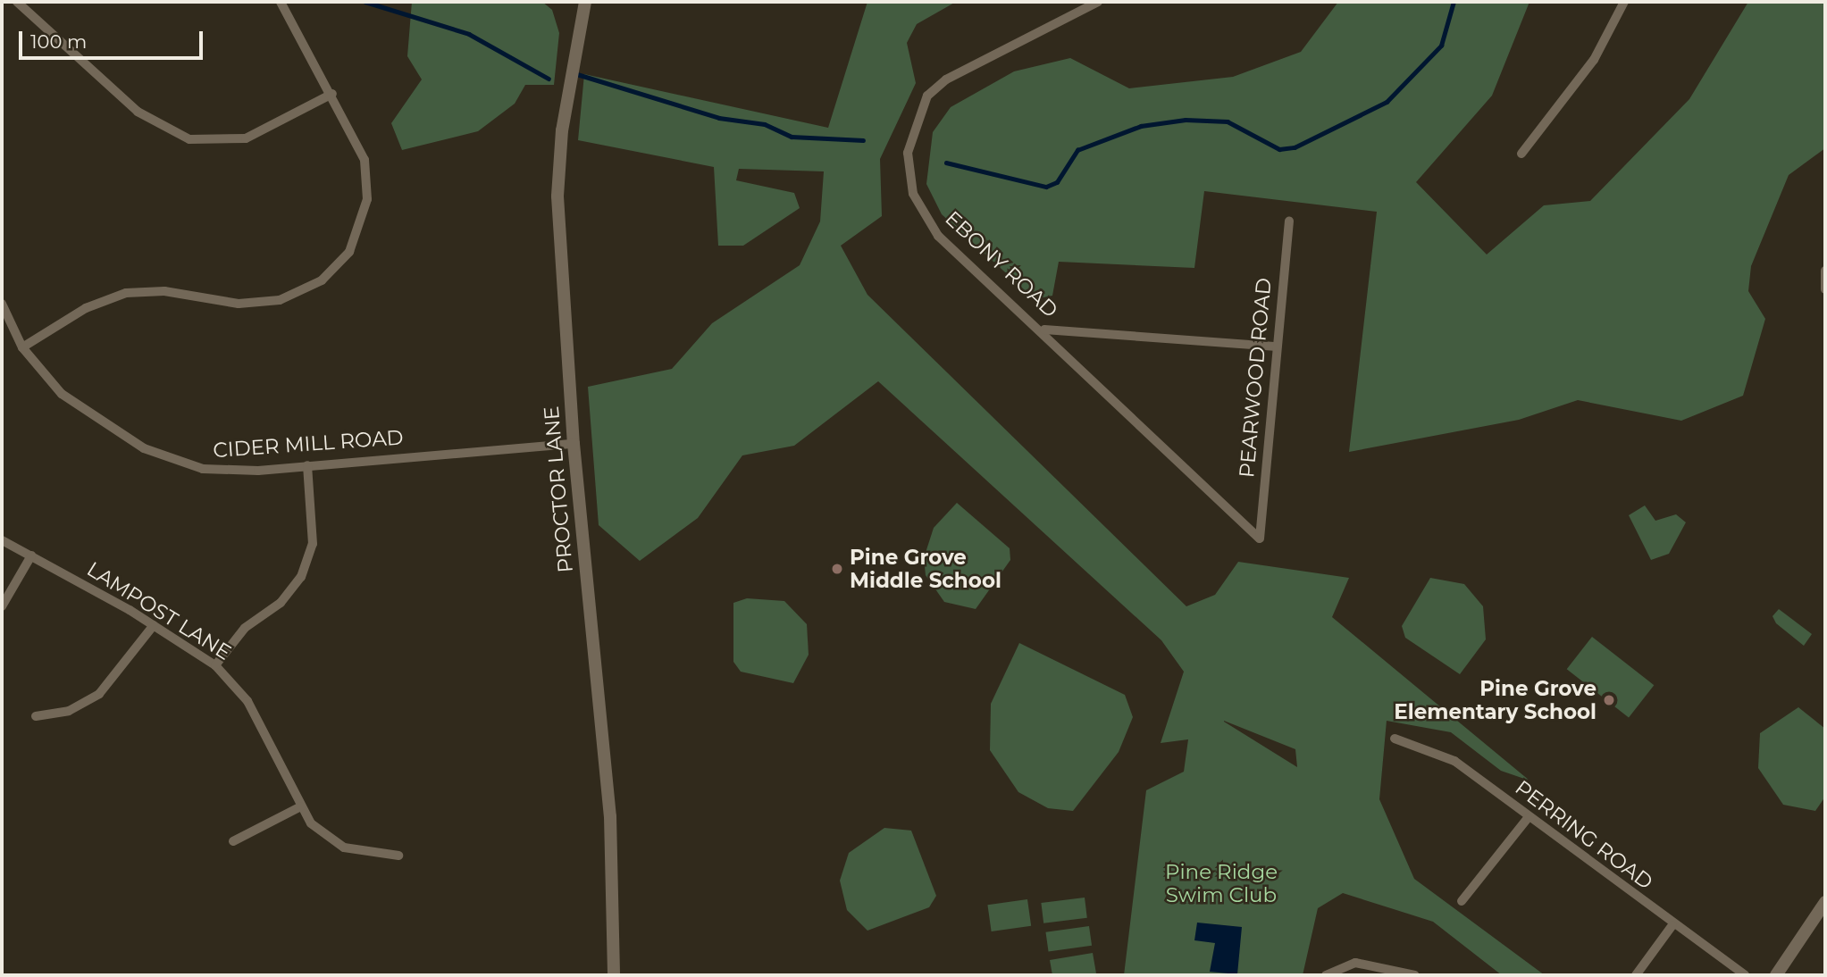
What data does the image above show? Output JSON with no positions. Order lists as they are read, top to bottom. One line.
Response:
{"streets":{"street":["EBONY ROAD","PEARWOOD ROAD","CIDER MILL ROAD","PROCTOR LANE","LAMPOST LANE","PERRING ROAD"]},"crossings":[["EBONY ROAD","PEARWOOD ROAD"],["CIDER MILL ROAD","PROCTOR LANE"]],"parks":["Pine Ridge Swim Club"],"places":["Pine Grove Middle School","Pine Grove Elementary School"],"scale_bar":"100 m"}
